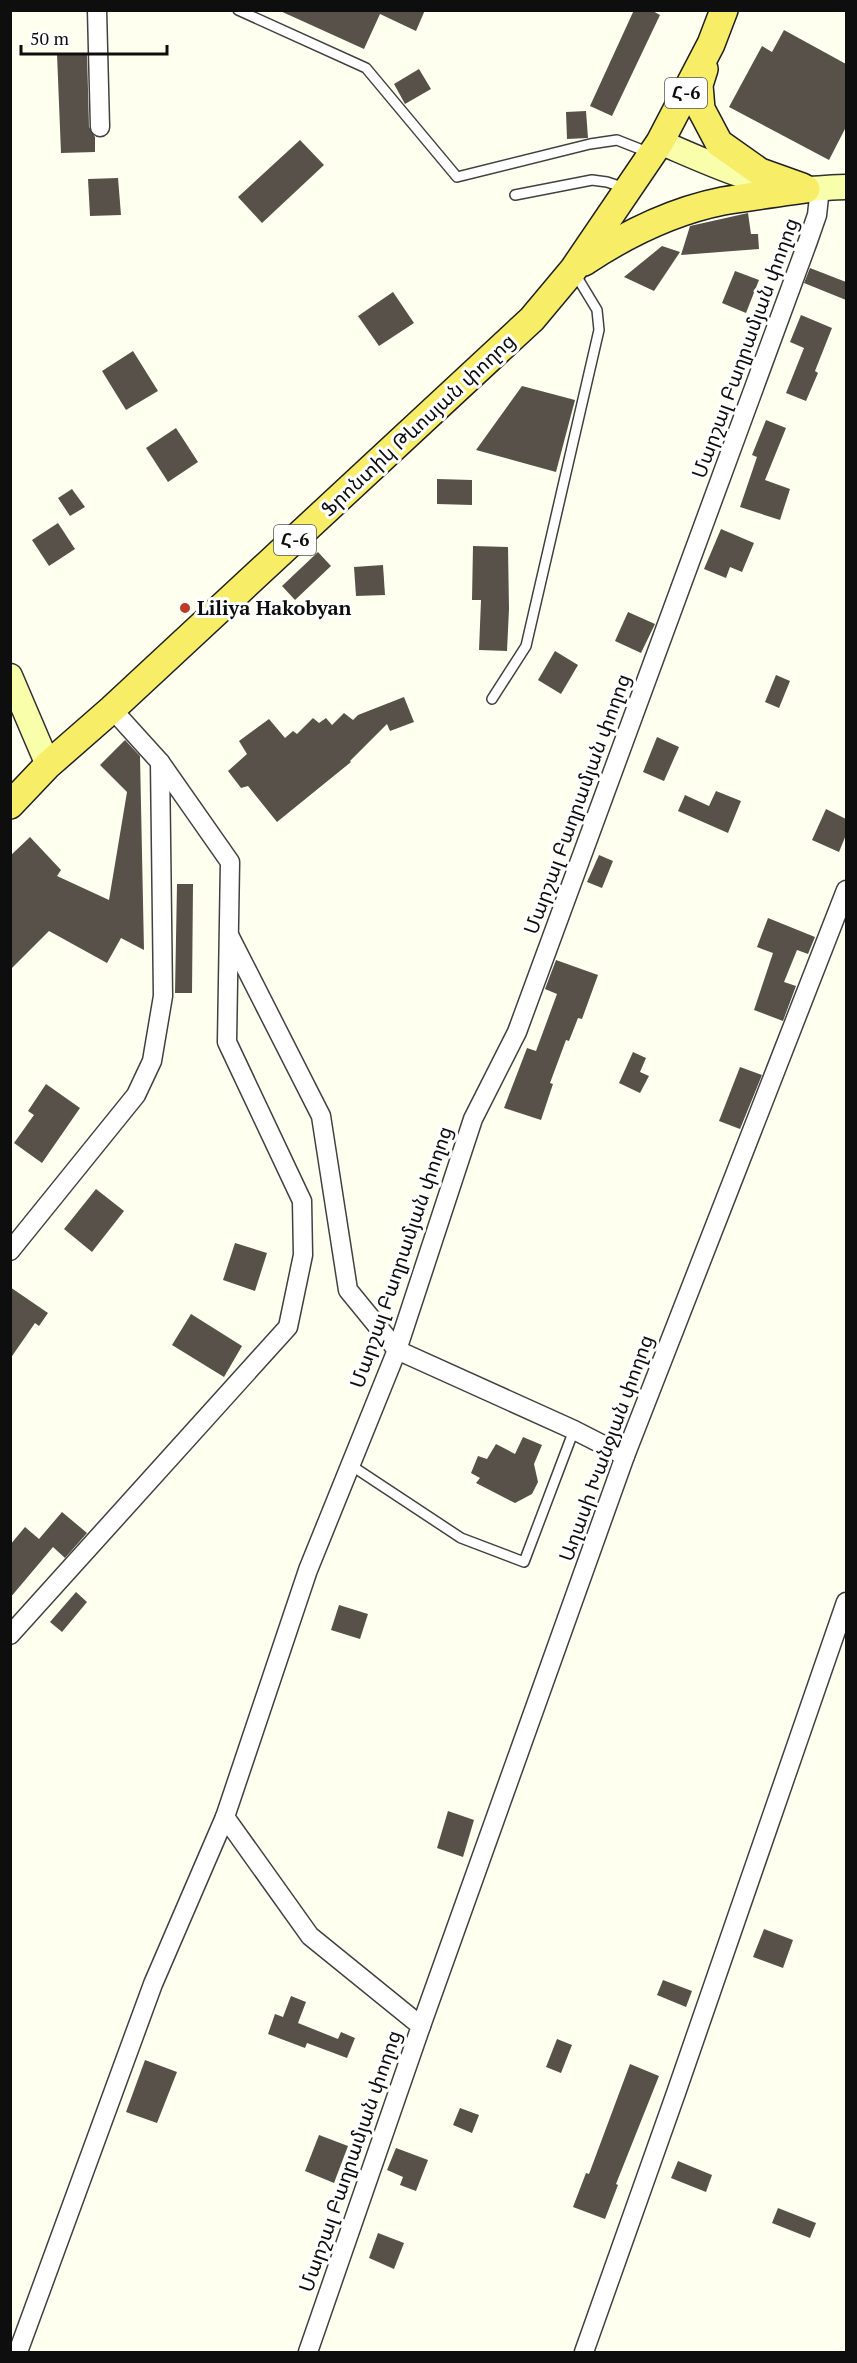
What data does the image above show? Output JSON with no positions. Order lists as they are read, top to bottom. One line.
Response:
{"streets":{"main road":["Հ-6","Ֆրոնտիկ Թևոսյան փողոց"],"street":["Մարշալ Բաղրամյան փողոց","Աղասի Խանջյան փողոց"]},"crossings":[["Մարշալ Բաղրամյան փողոց","Աղասի Խանջյան փողոց"]],"places":["Liliya Hakobyan"],"scale_bar":"50 m"}
